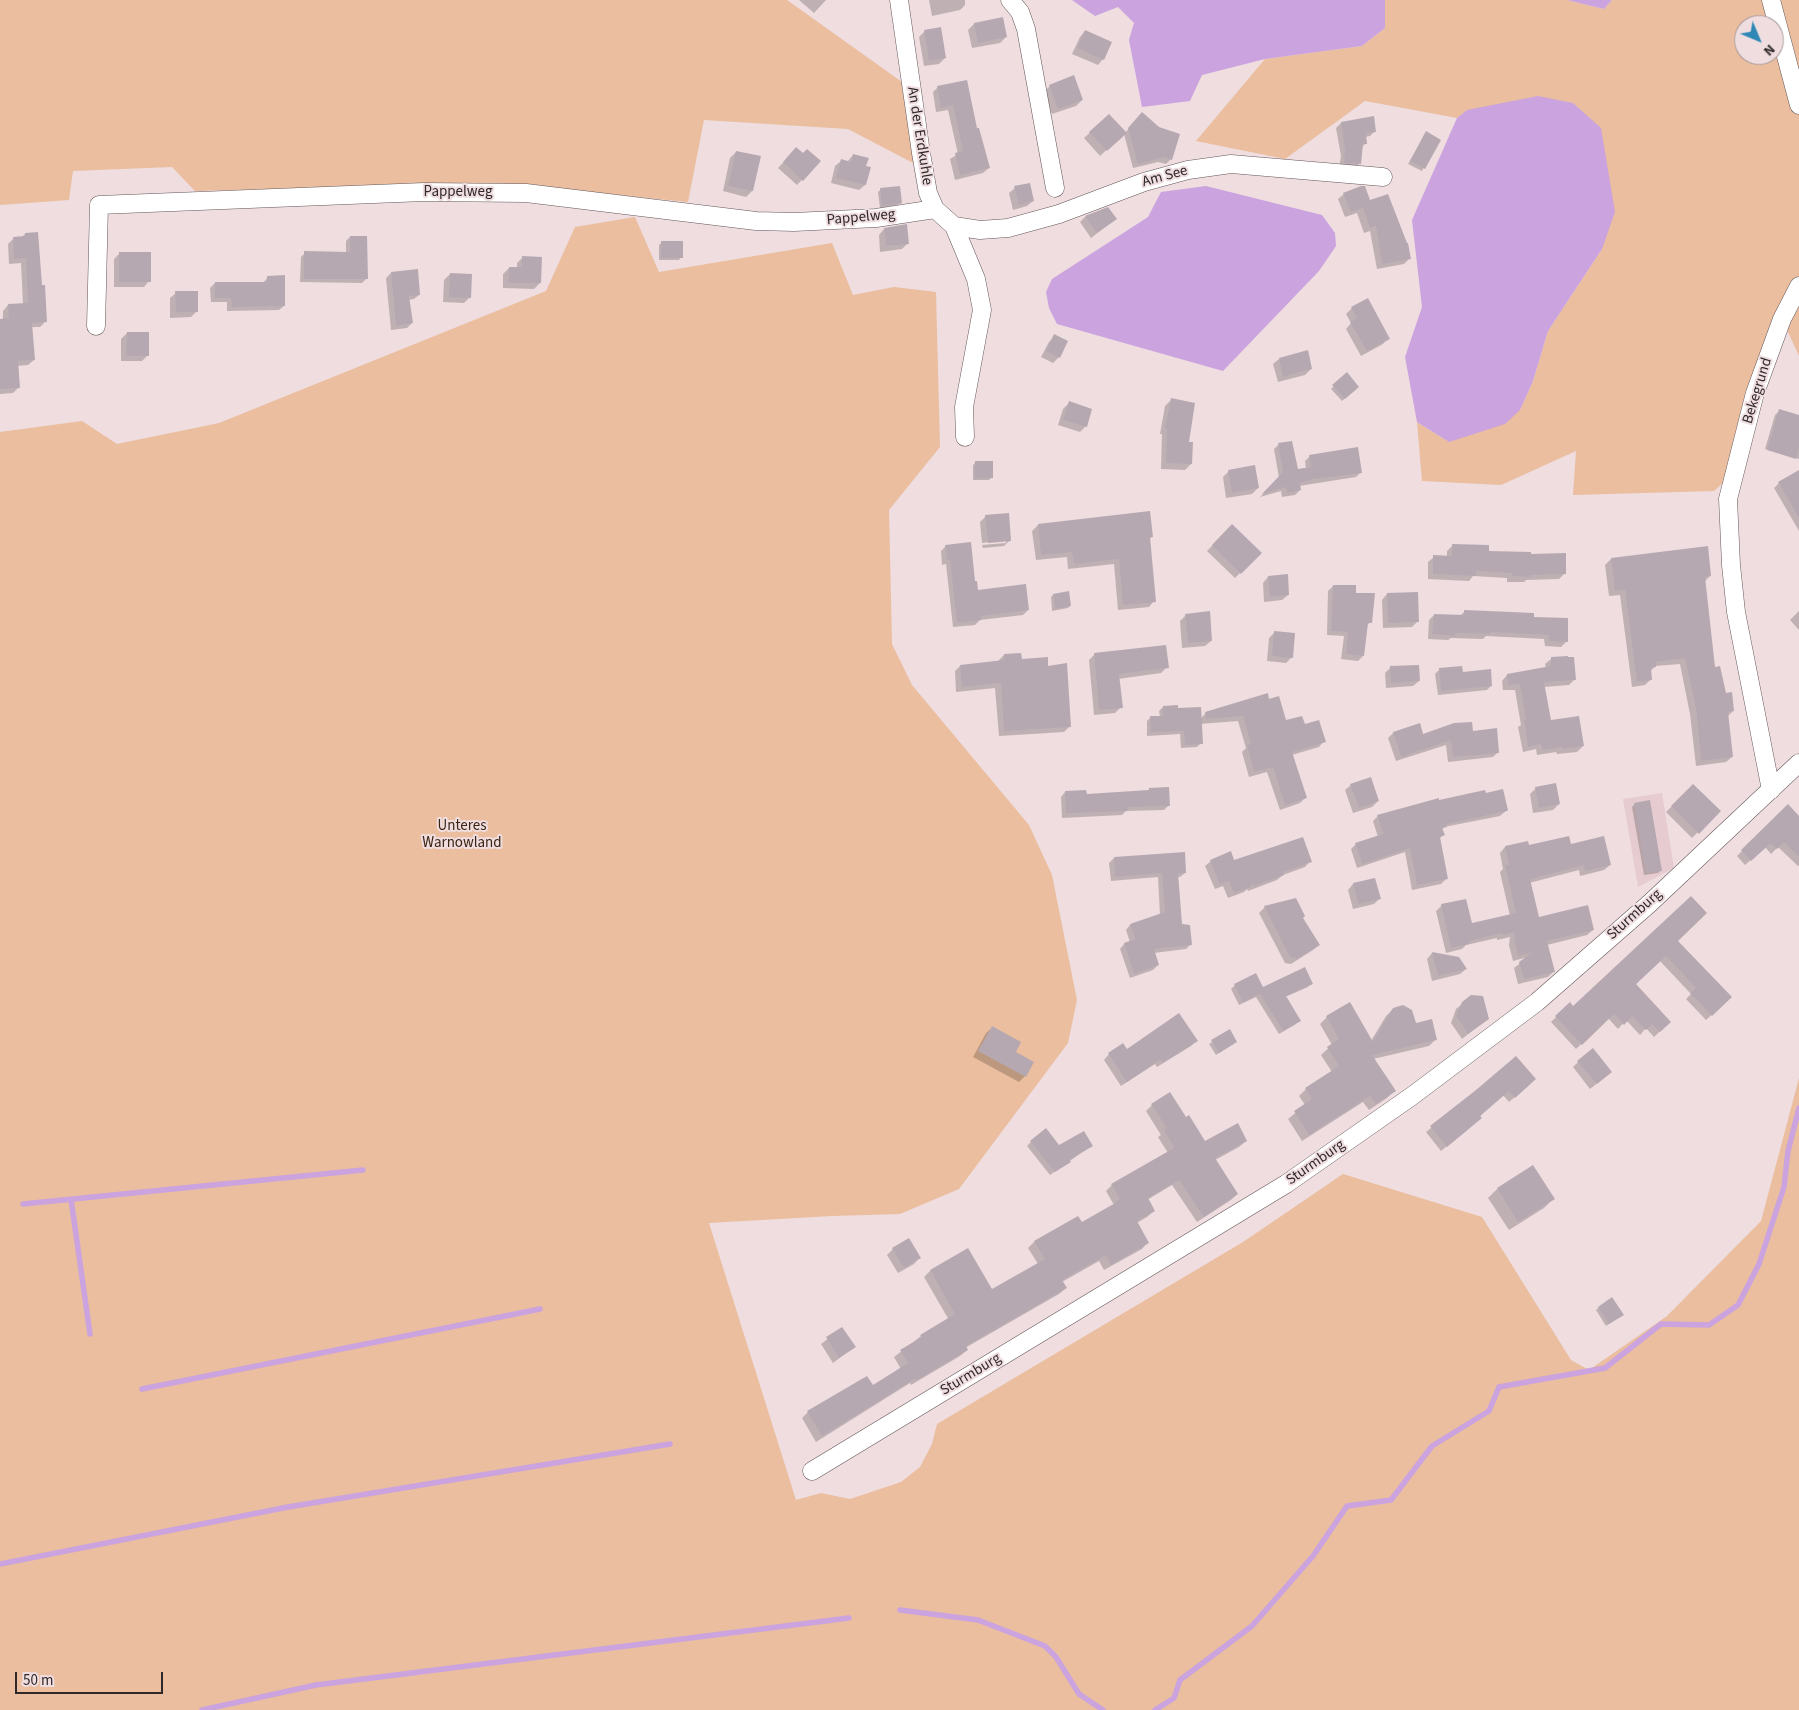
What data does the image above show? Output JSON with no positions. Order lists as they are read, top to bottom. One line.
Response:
{"streets":{"street":["An der Erdkuhle","Am See","Pappelweg","Bekegrund","Sturmburg"]},"crossings":[["An der Erdkuhle","Am See"],["An der Erdkuhle","Pappelweg"],["Bekegrund","Sturmburg"]],"parks":["Unteres Warnowland"],"scale_bar":"50 m","north":"bottom right"}
